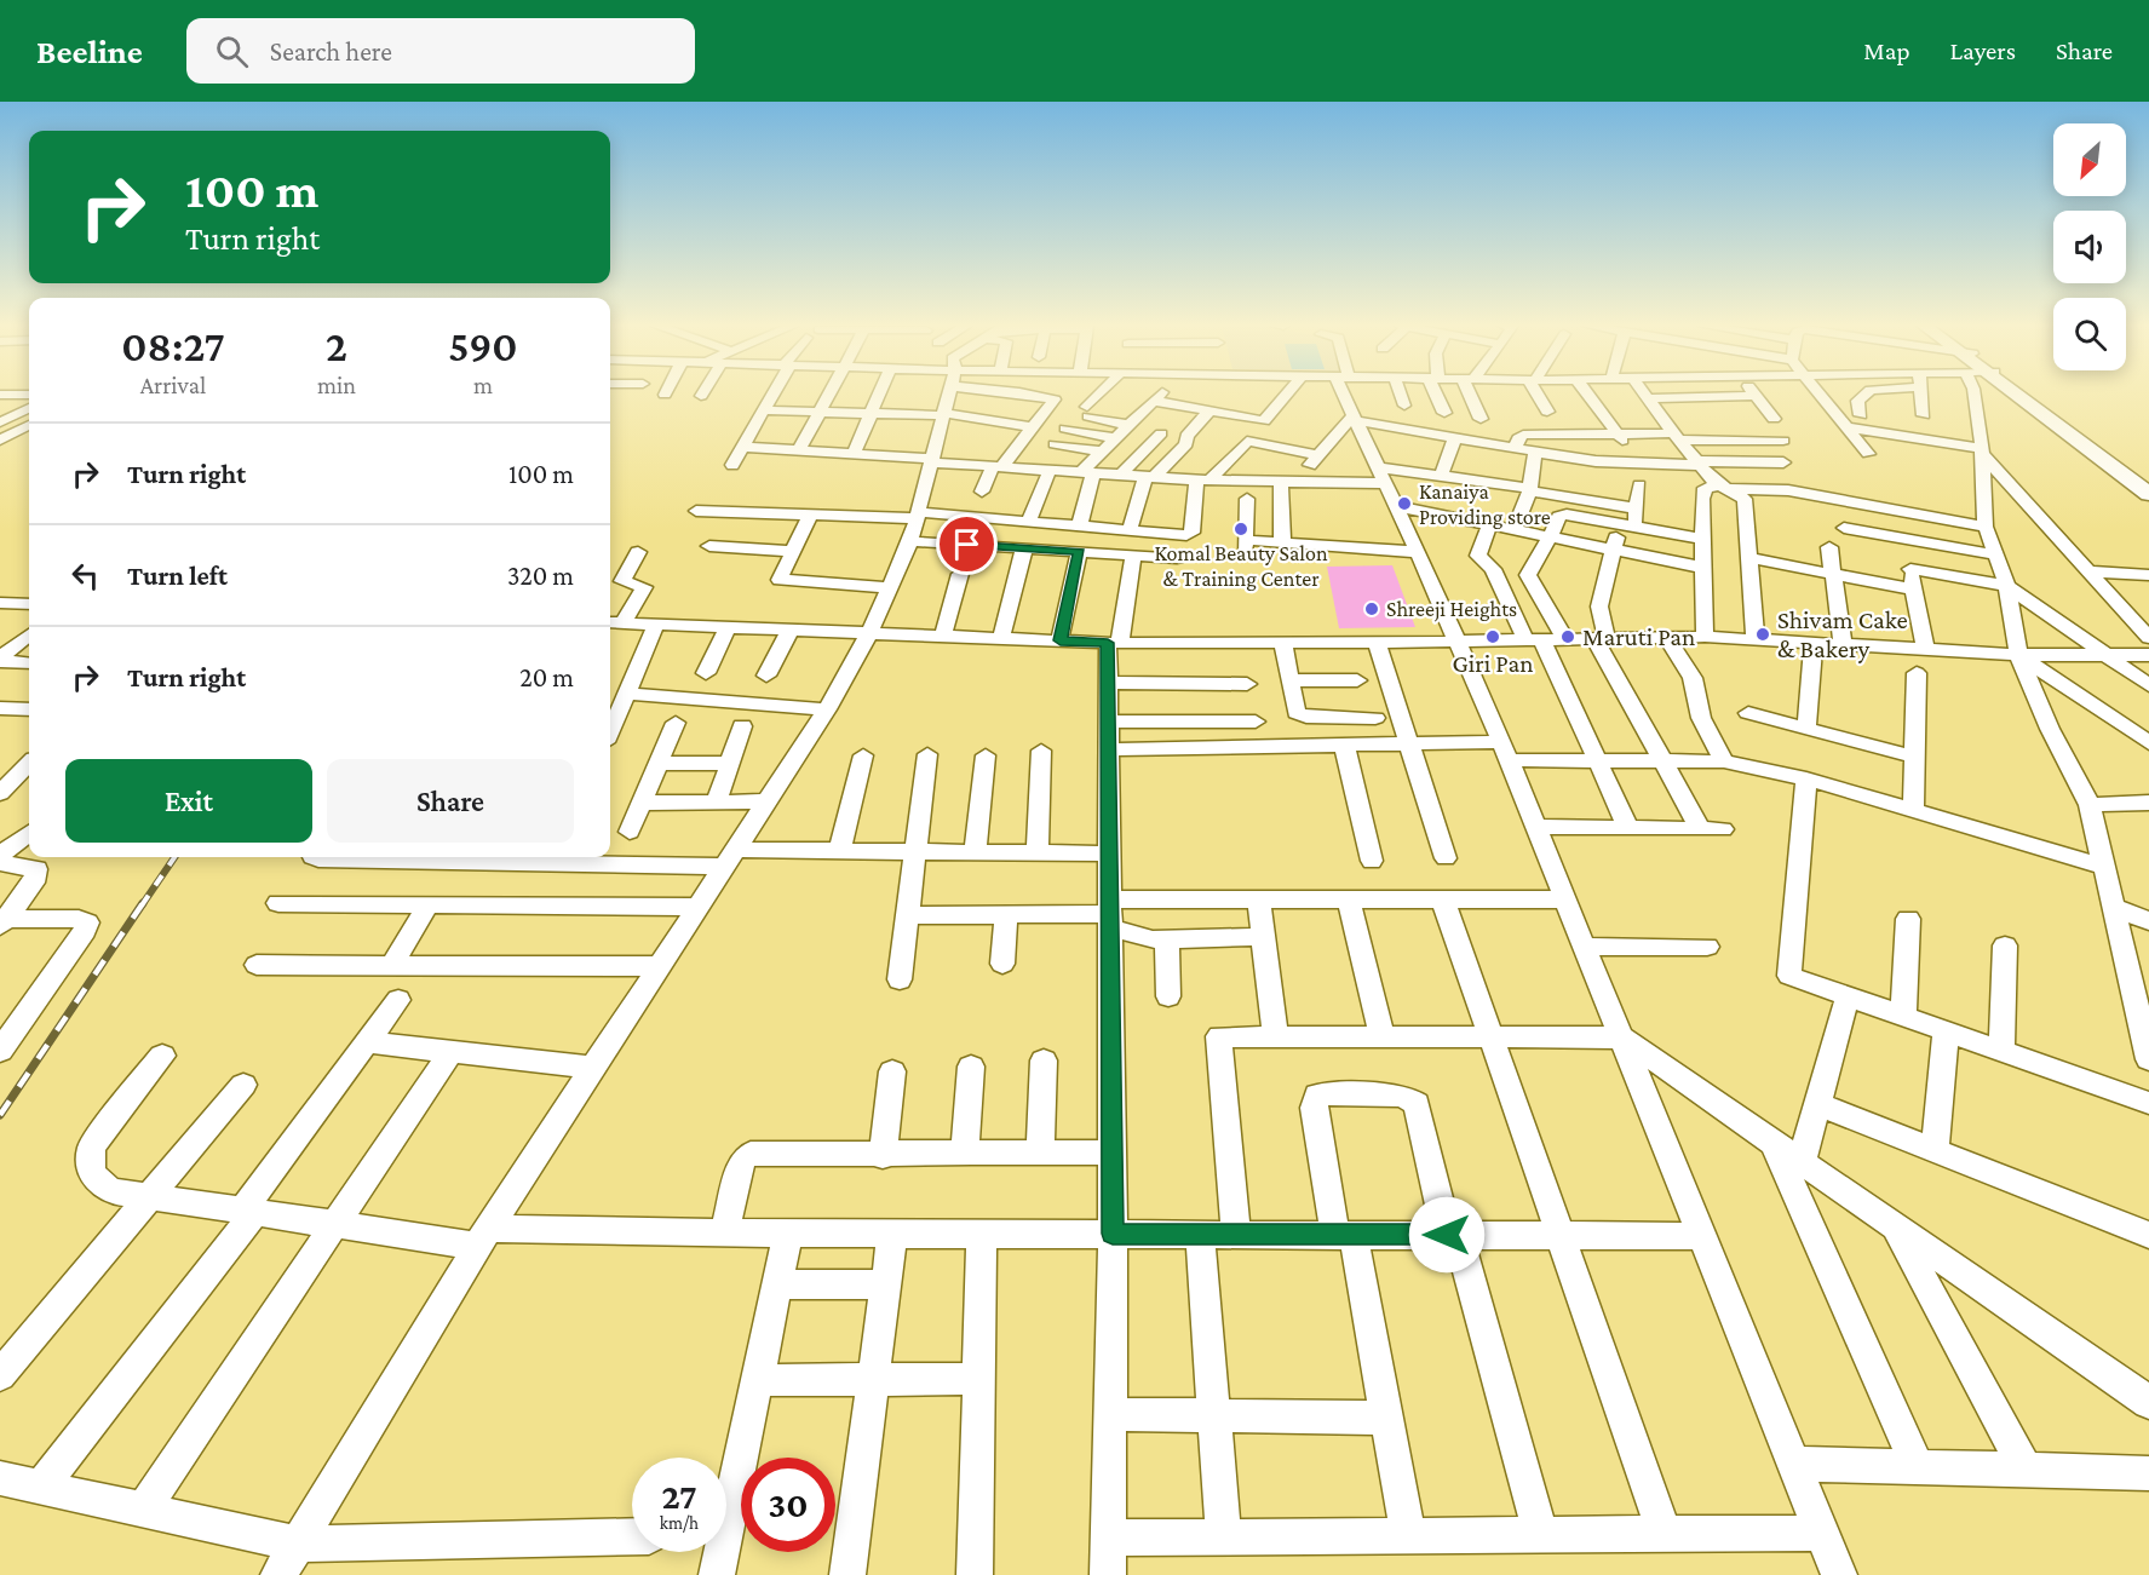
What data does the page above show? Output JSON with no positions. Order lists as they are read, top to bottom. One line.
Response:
{"places":["Kanaiya Providing store","Komal Beauty Salon & Training Center","Shreeji Heights","Shivam Cake & Bakery","Giri Pan","Maruti Pan"],"north":"bottom left","page":{"header":"Beeline","search":"Search here","nav":["Map","Layers","Share"],"turn":["100 m","Turn right"],"eta":["08:27","Arrival","2","min","590","m"],"list":[{"name":"Turn right","value":"100 m"},{"name":"Turn left","value":"320 m"},{"name":"Turn right","value":"20 m"}],"buttons":["Exit","Share"],"speed":"27 km/h","limit":"30"}}
